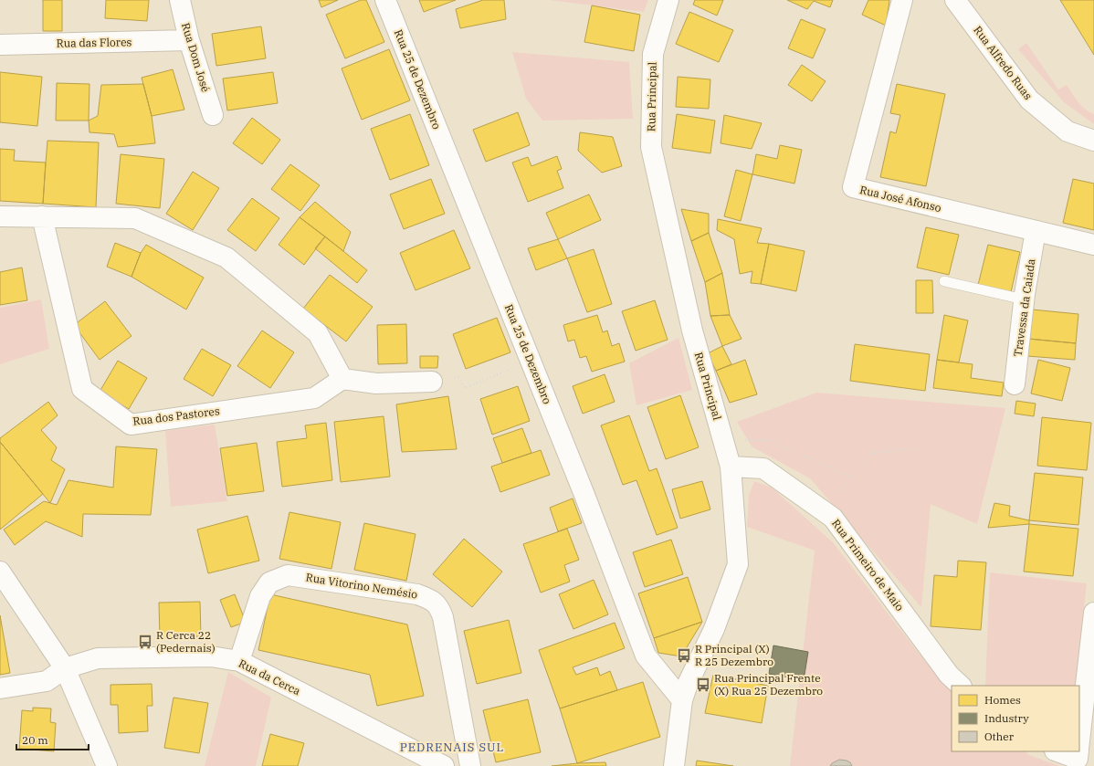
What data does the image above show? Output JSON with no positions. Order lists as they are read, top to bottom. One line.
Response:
{"streets":{"street":["Rua das Flores","Rua Dom José","Rua Alfredo Ruas","Rua 25 de Dezembro","Rua Principal","Rua José Afonso","Travessa da Caiada","Rua dos Pastores","Rua Primeiro de Maio","Rua Vitorino Nemésio","Rua da Cerca"]},"crossings":[["Rua das Flores","Rua Dom José"],["Rua 25 de Dezembro","Rua Principal"],["Rua Principal","Rua Primeiro de Maio"],["Rua José Afonso","Travessa da Caiada"],["Rua Vitorino Nemésio","Rua da Cerca"]],"districts":["PEDRENAIS SUL"],"places":{"bus stop":["R Cerca 22 (Pedernais)","R Principal (X) R 25 Dezembro","Rua Principal Frente (X) Rua 25 Dezembro"]},"legend":["Homes","Industry","Other"],"scale_bar":"20 m"}
